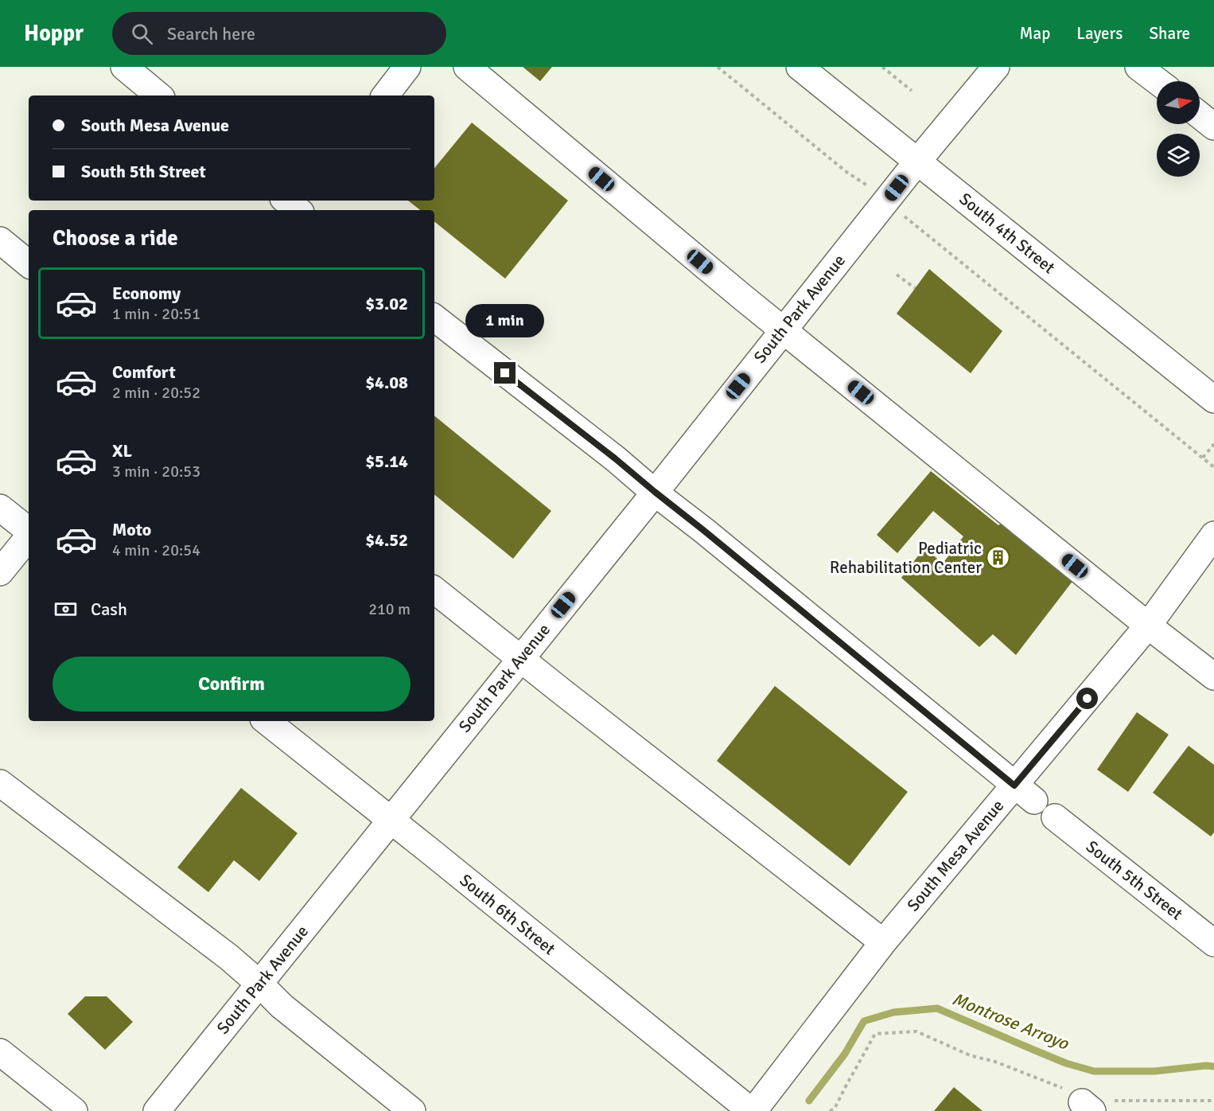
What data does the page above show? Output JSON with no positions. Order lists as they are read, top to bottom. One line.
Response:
{"streets":{"street":["South 4th Street","South Park Avenue","South Mesa Avenue","South 5th Street","South 6th Street"]},"crossings":[["South 4th Street","South Park Avenue"],["South Park Avenue","South 6th Street"],["South Mesa Avenue","South 6th Street"]],"water":["Montrose Arroyo"],"places":{"building":["Pediatric Rehabilitation Center"]},"north":"right","page":{"header":"Hoppr","search":"Search here","nav":["Map","Layers","Share"],"banner":["South Mesa Avenue","South 5th Street"],"heading":"Choose a ride","list":[{"name":"Economy","note":"1 min · 20:51","value":"$3.02"},{"name":"Comfort","note":"2 min · 20:52","value":"$4.08"},{"name":"XL","note":"3 min · 20:53","value":"$5.14"},{"name":"Moto","note":"4 min · 20:54","value":"$4.52"}],"bubble":"1 min","pay":["Cash","210 m"],"buttons":"Confirm"}}
